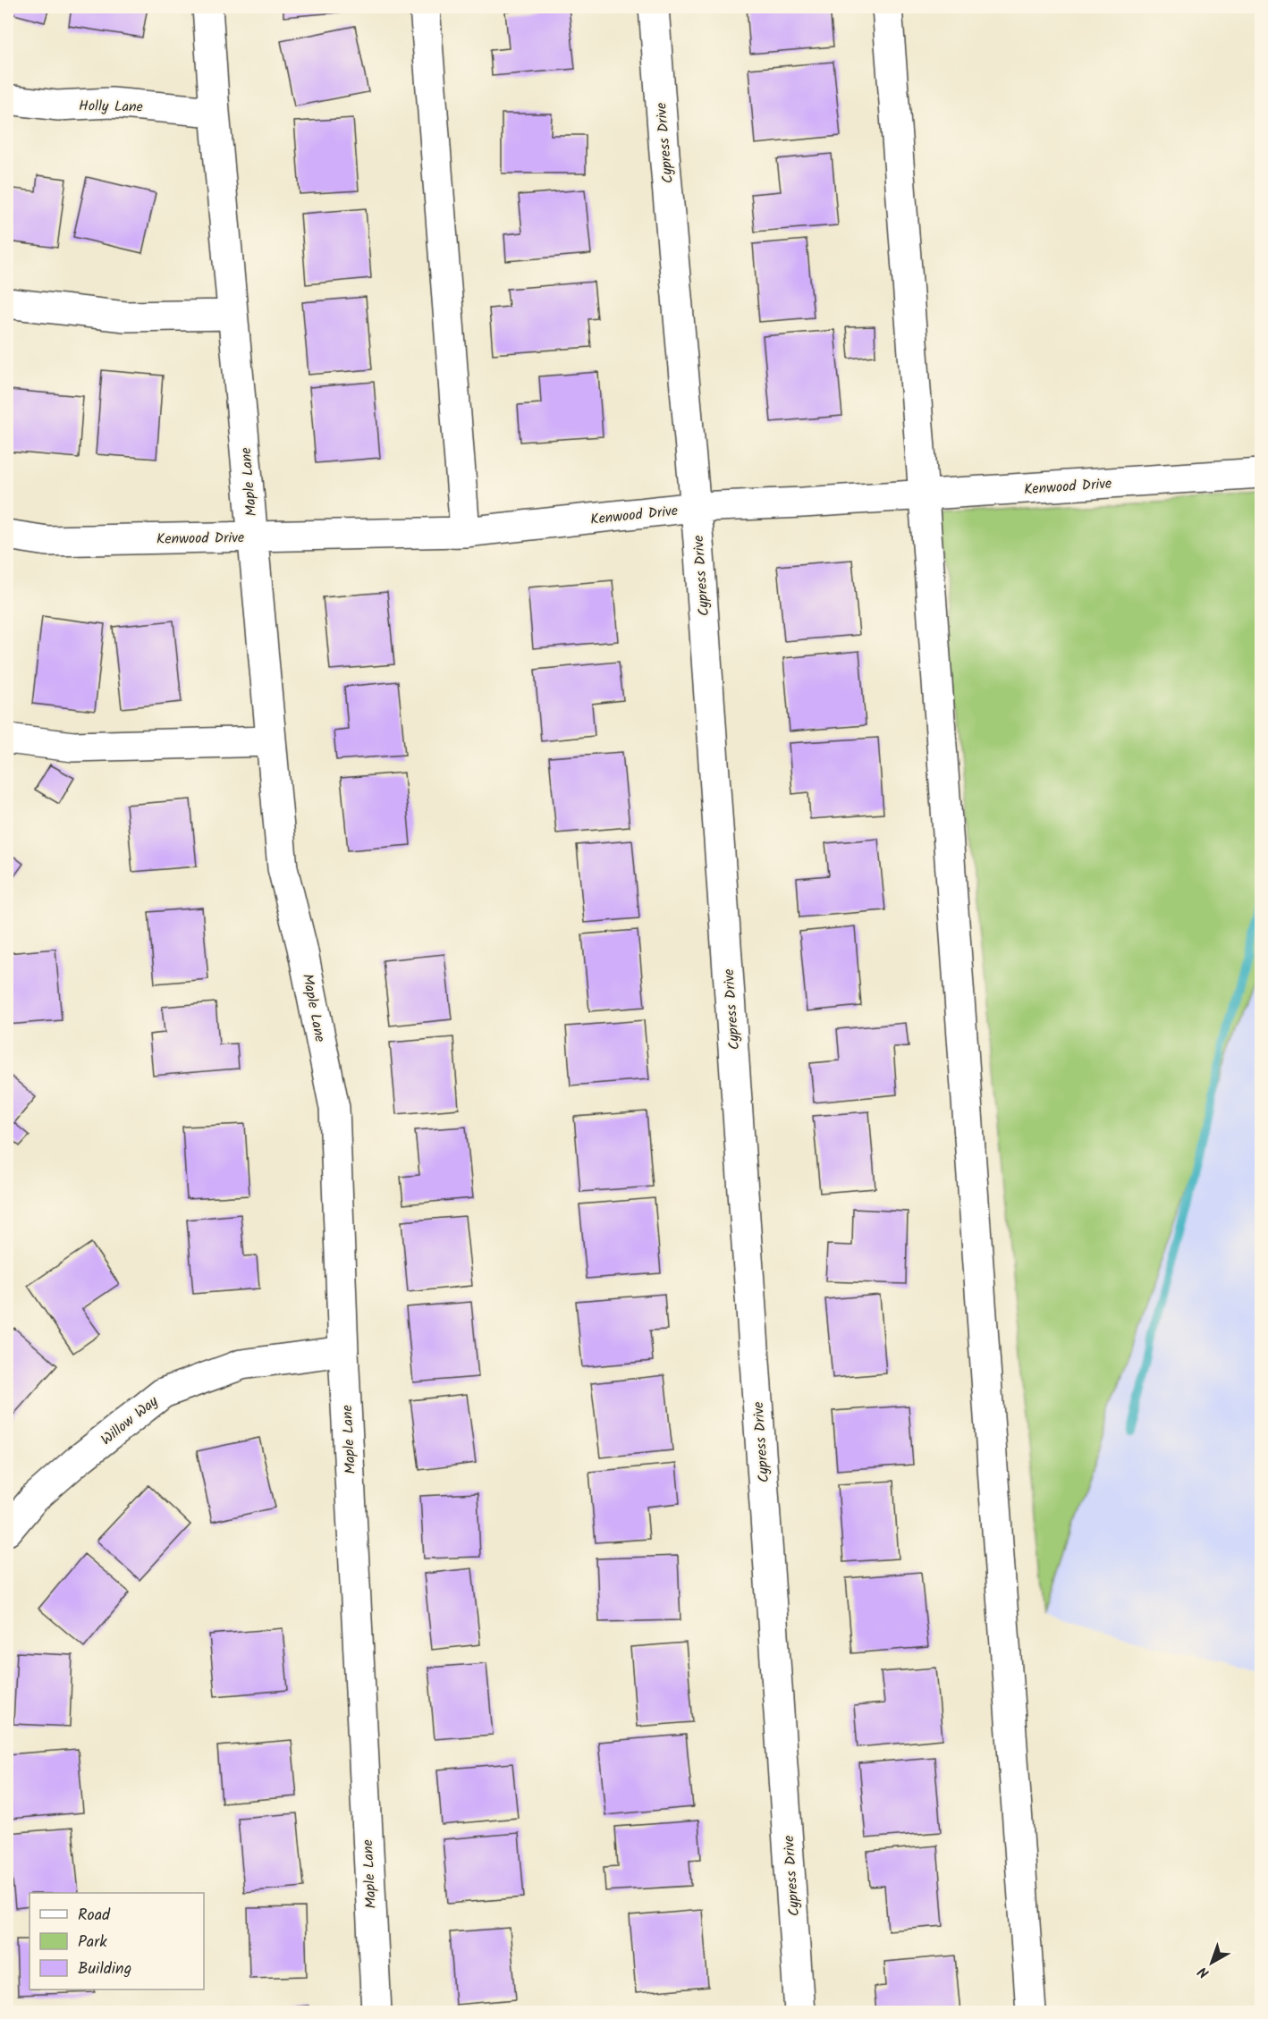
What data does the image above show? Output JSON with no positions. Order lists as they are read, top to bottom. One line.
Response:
{"streets":{"street":["Holly Lane","Cypress Drive","Maple Lane","Kenwood Drive","Willow Way"]},"crossings":[["Holly Lane","Maple Lane"],["Cypress Drive","Kenwood Drive"],["Maple Lane","Kenwood Drive"],["Maple Lane","Willow Way"]],"legend":["Road","Park","Building"],"north":"bottom left"}
